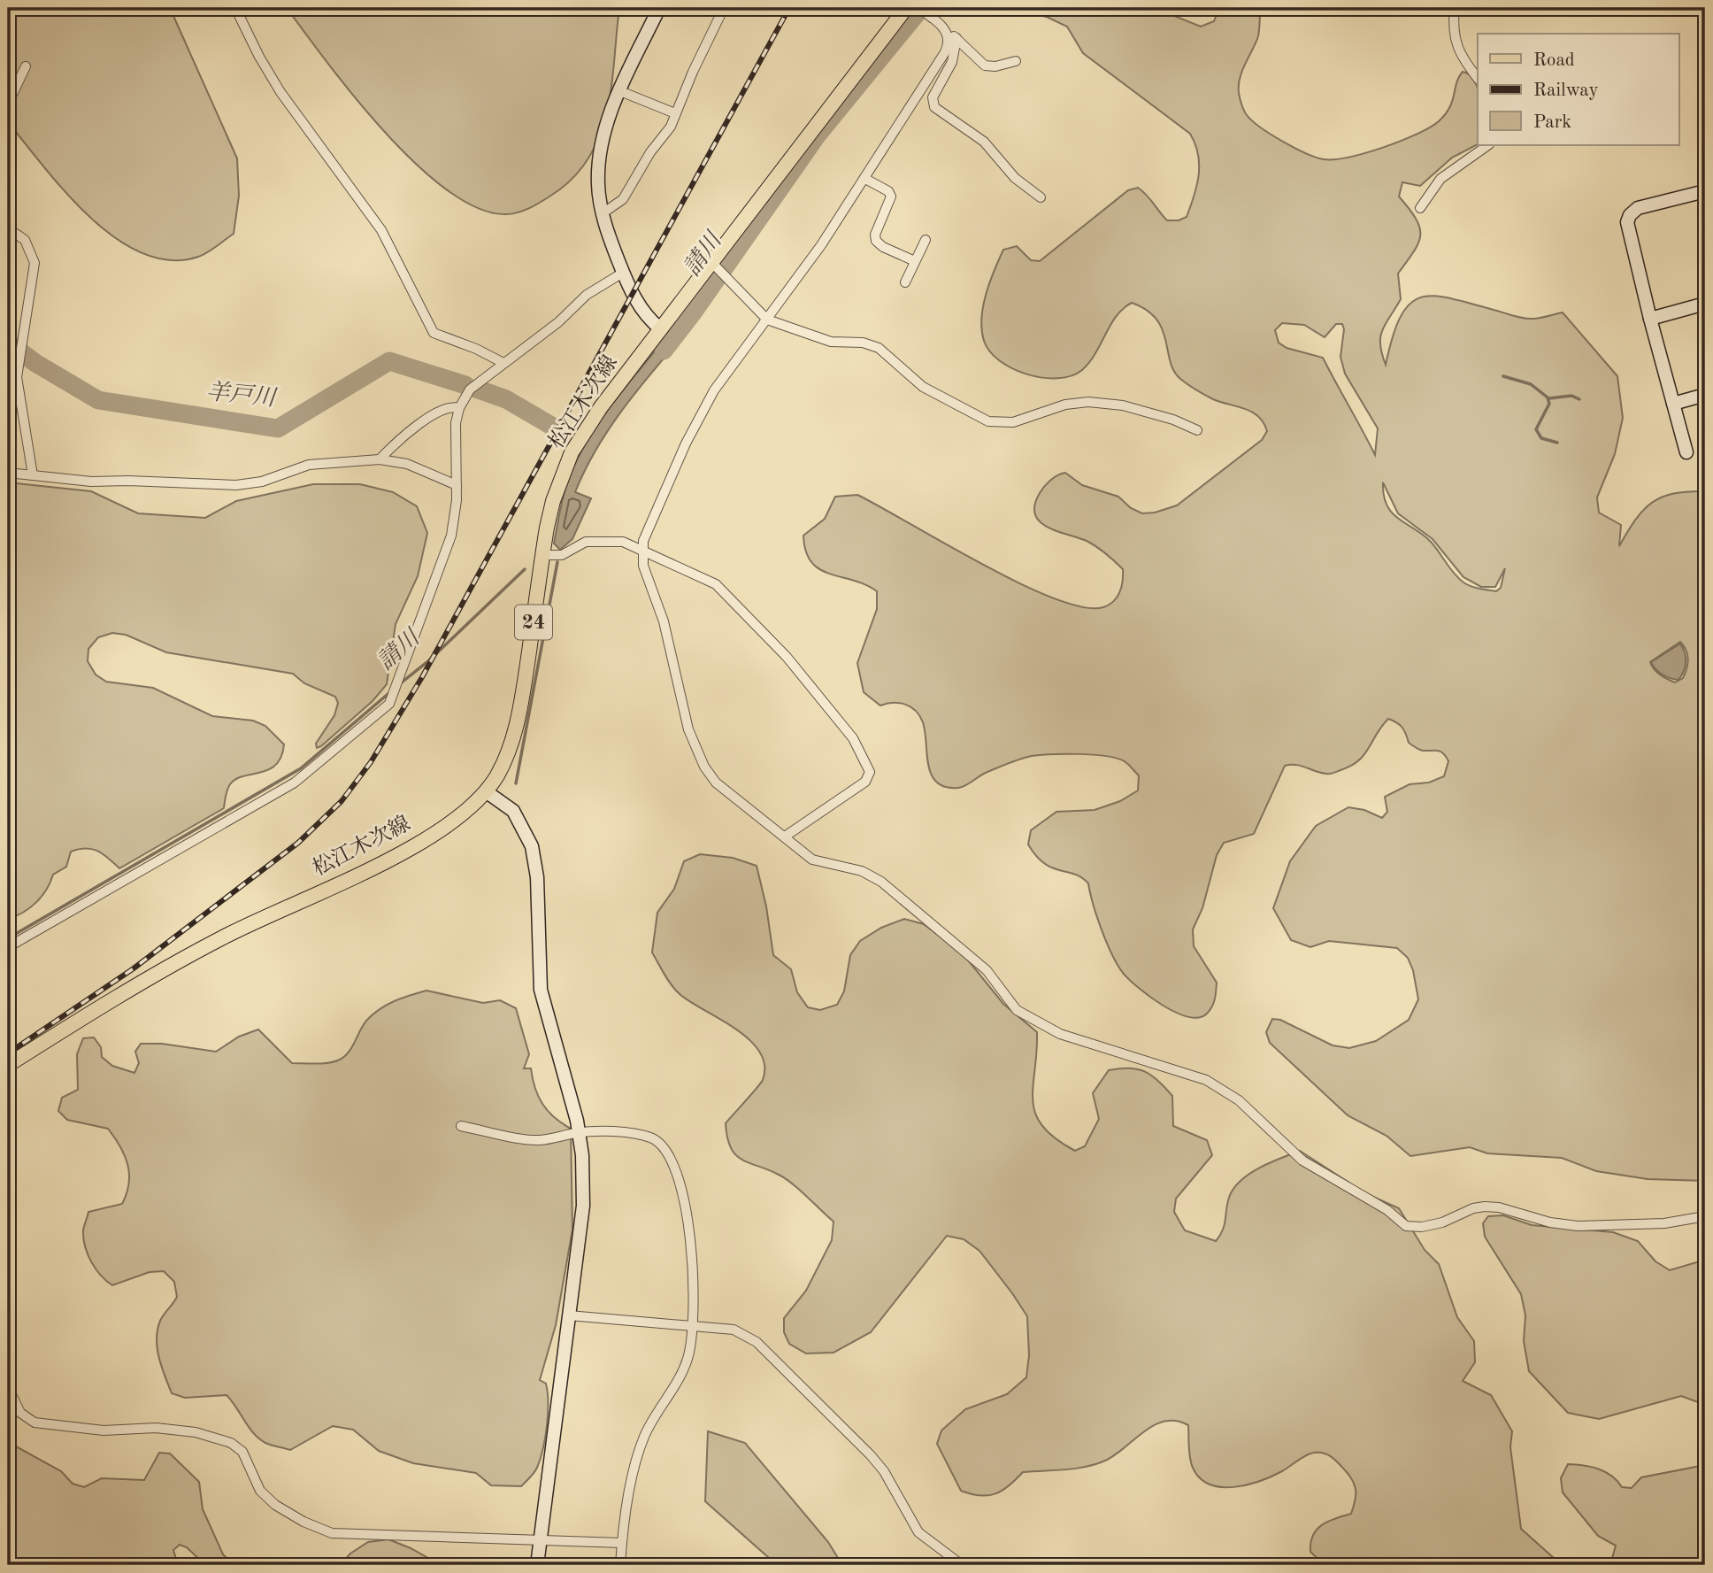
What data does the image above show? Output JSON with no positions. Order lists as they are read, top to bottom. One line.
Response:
{"streets":{"main road":["松江木次線","24"]},"water":["請川","羊戸川"],"legend":["Road","Railway","Park"]}
